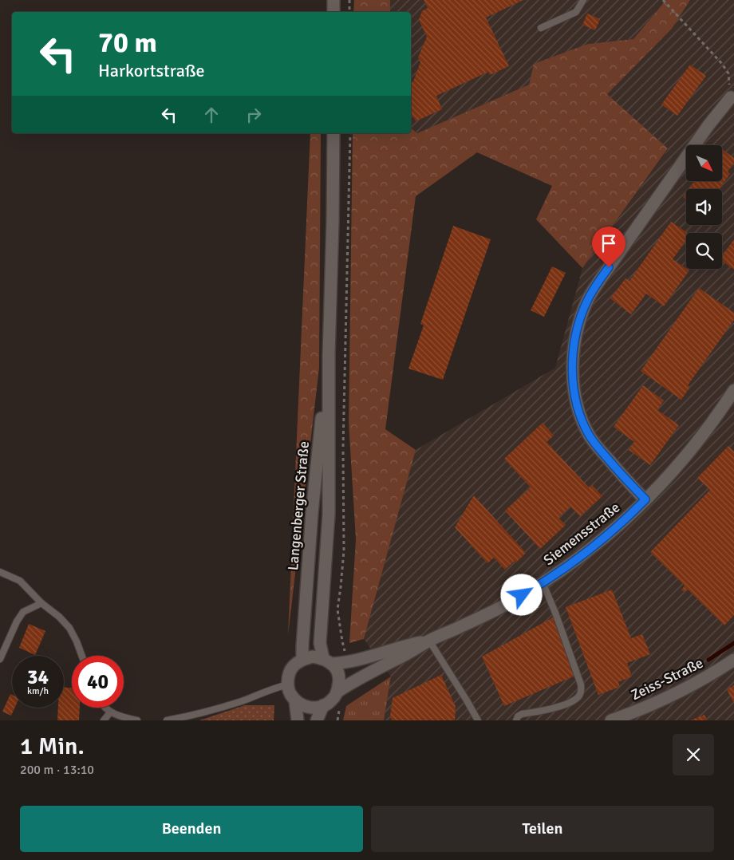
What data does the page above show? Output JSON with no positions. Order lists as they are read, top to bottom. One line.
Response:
{"streets":{"street":["Langenberger Straße","Siemensstraße","Zeiss-Straße"]},"crossings":[["Langenberger Straße","Siemensstraße"]],"north":"bottom right","page":{"turn":["70 m","Harkortstraße"],"speed":"34 km/h","limit":"40","heading":["1 Min.","200 m · 13:10"],"buttons":["Beenden","Teilen"]}}
